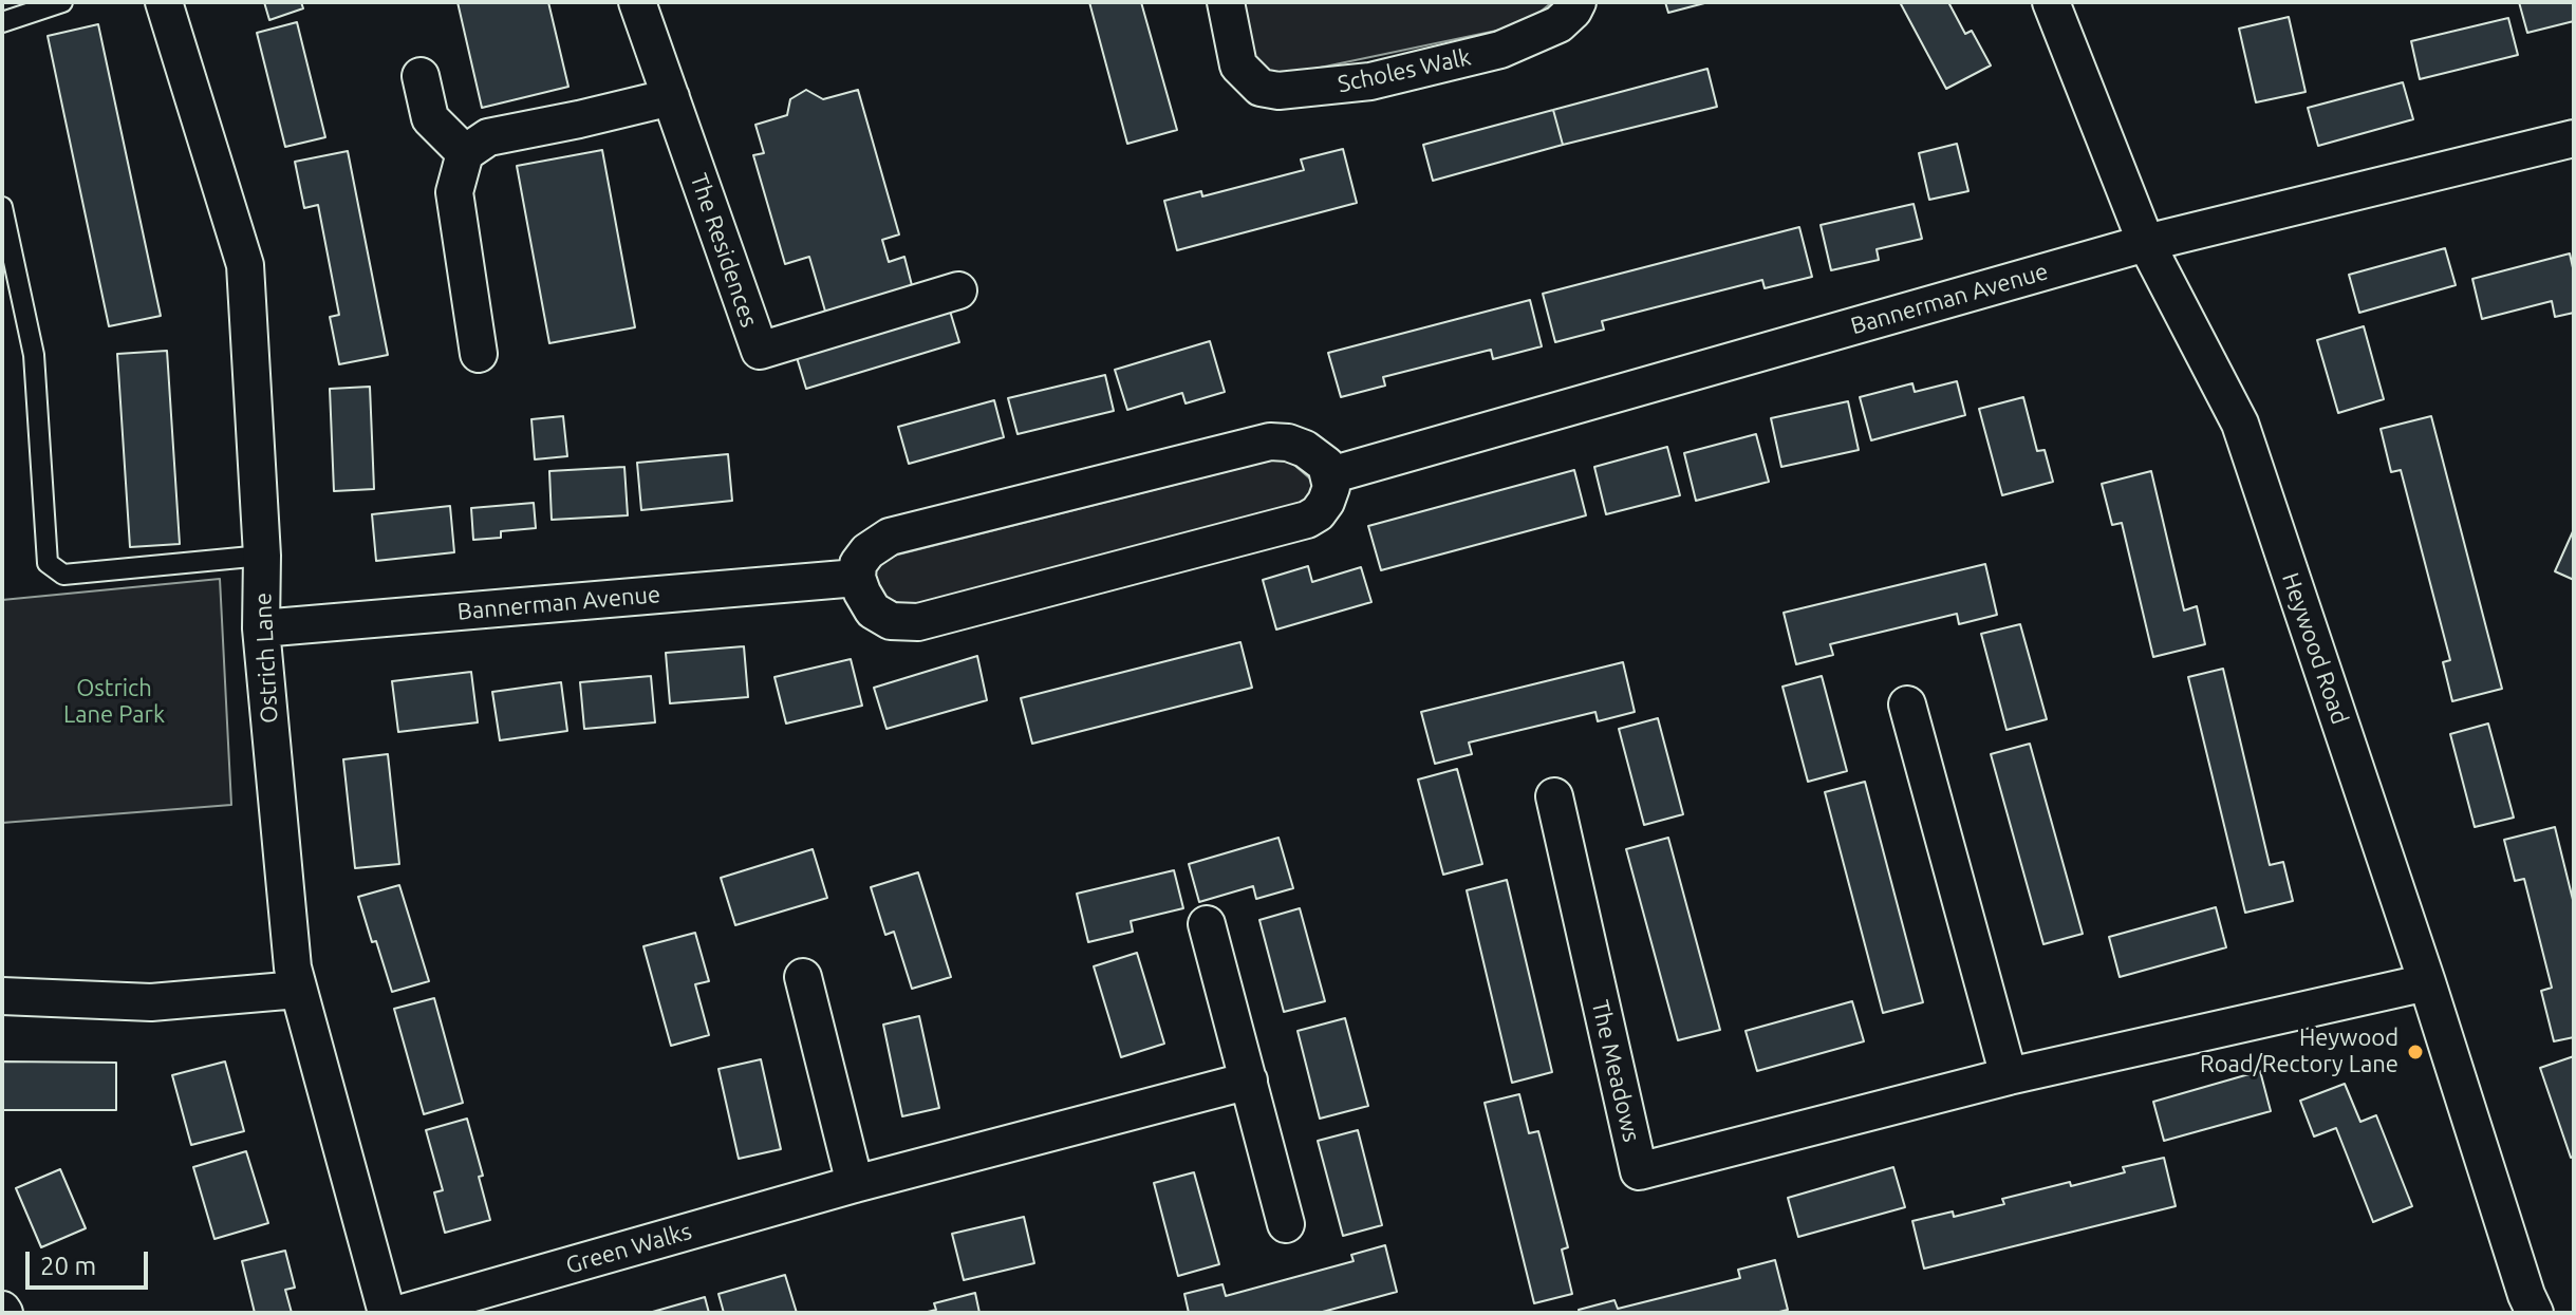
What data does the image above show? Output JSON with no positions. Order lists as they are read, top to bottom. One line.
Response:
{"streets":{"street":["Scholes Walk","The Residences","Bannerman Avenue","Heywood Road","Ostrich Lane","The Meadows","Green Walks"]},"crossings":[["Bannerman Avenue","Heywood Road"],["Bannerman Avenue","Ostrich Lane"],["Heywood Road","The Meadows"]],"parks":["Ostrich Lane Park"],"places":["Heywood Road/Rectory Lane"],"scale_bar":"20 m"}
